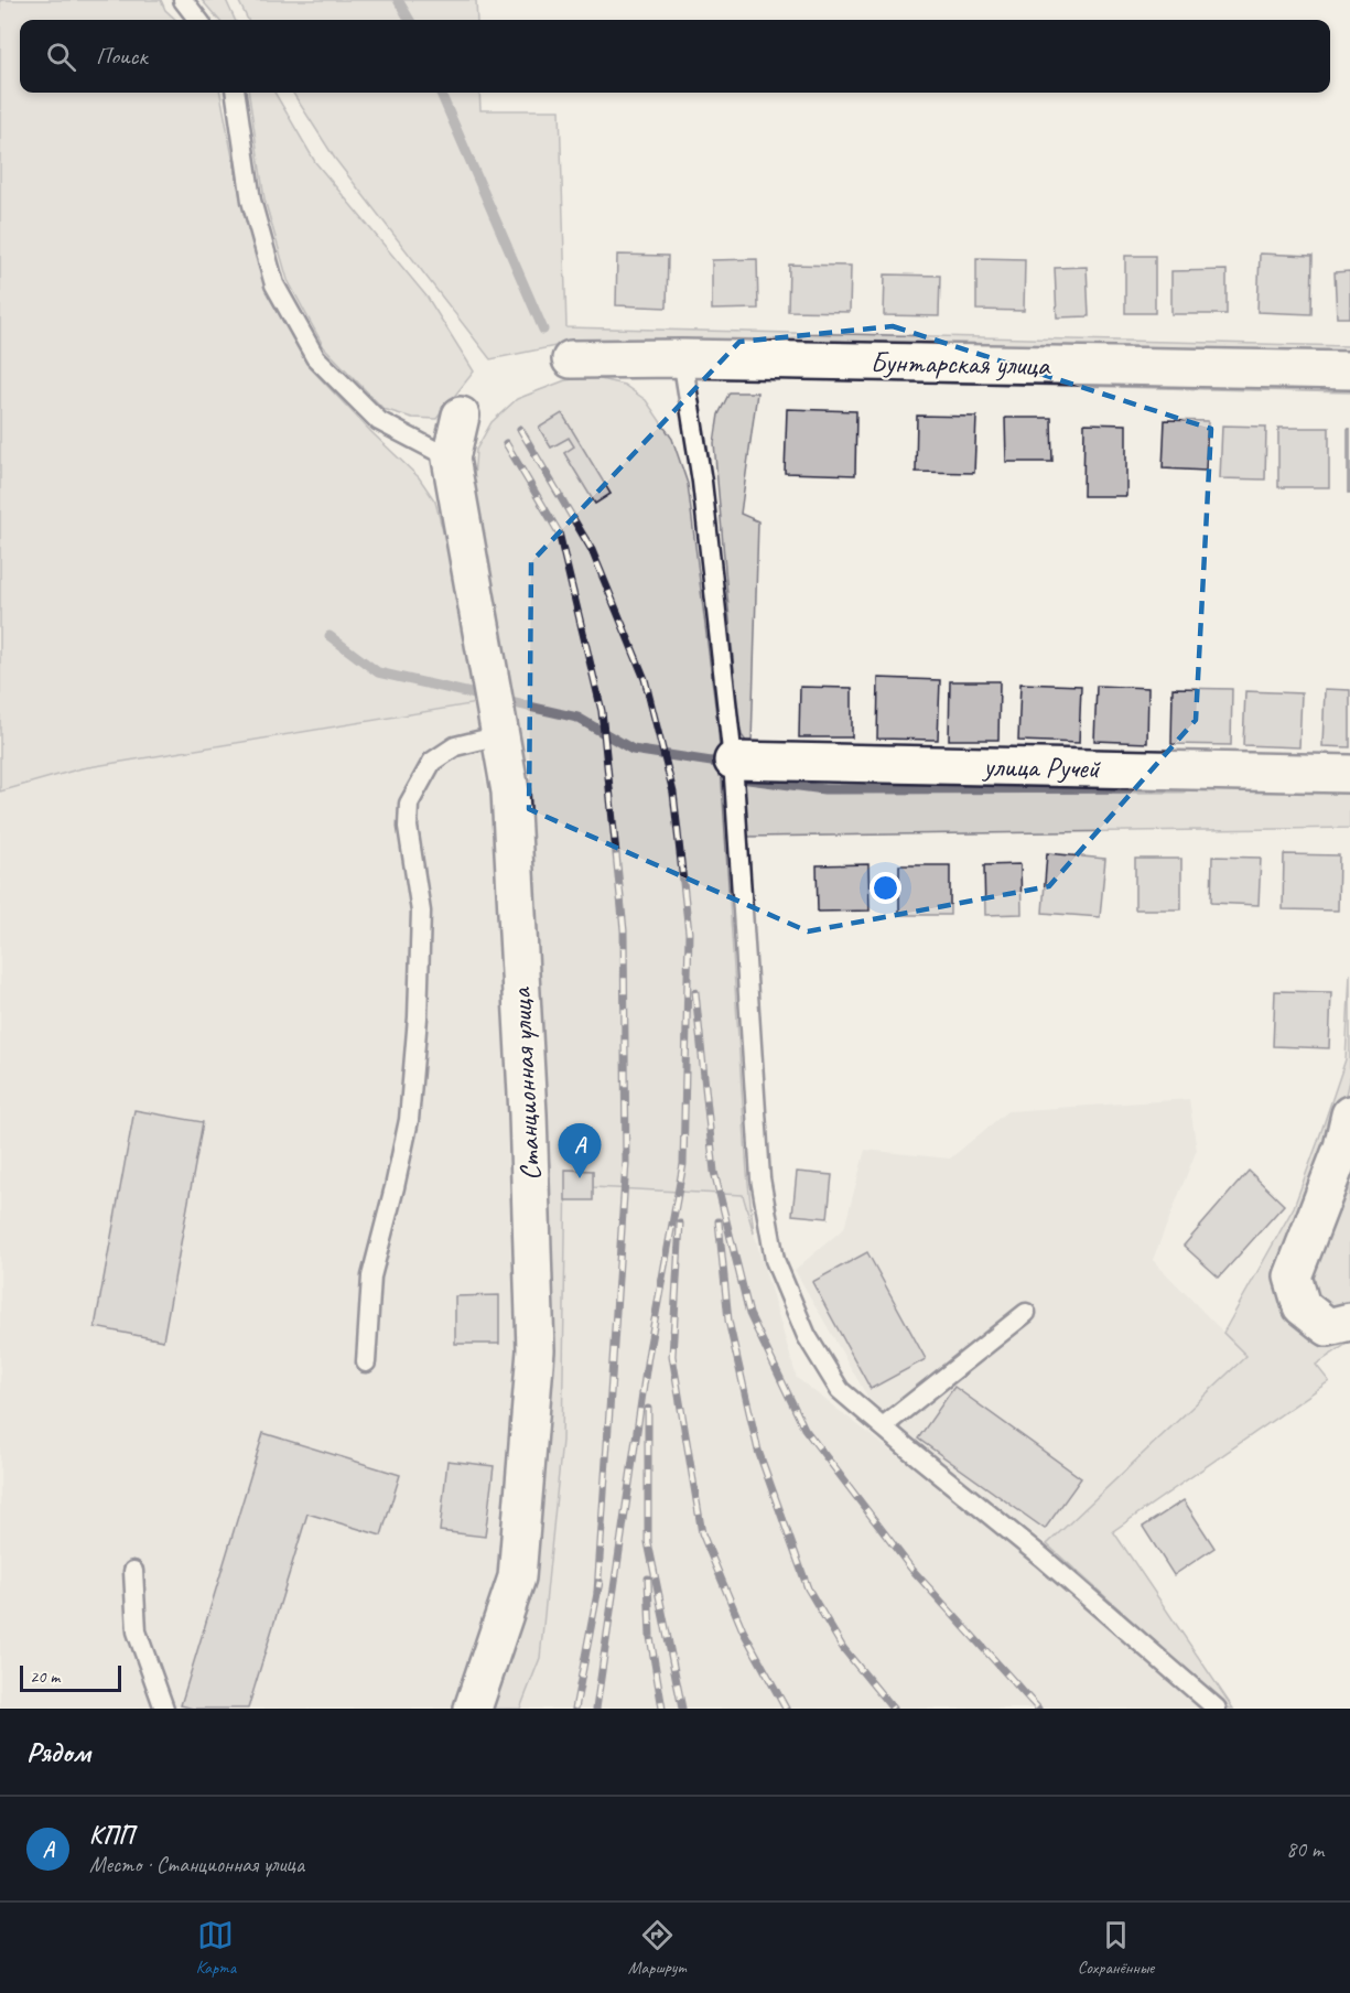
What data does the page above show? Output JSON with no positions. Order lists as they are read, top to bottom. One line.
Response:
{"streets":{"street":["Бунтарская улица","улица Ручей","Станционная улица"]},"scale_bar":"20 m","page":{"search":"Поиск","pins":"A","scale":"20 m","heading":"Рядом","list":[{"mark":"A","name":"КПП","note":"Место · Станционная улица","value":"80 m"}],"nav":["Карта","Маршрут","Сохранённые"]}}
